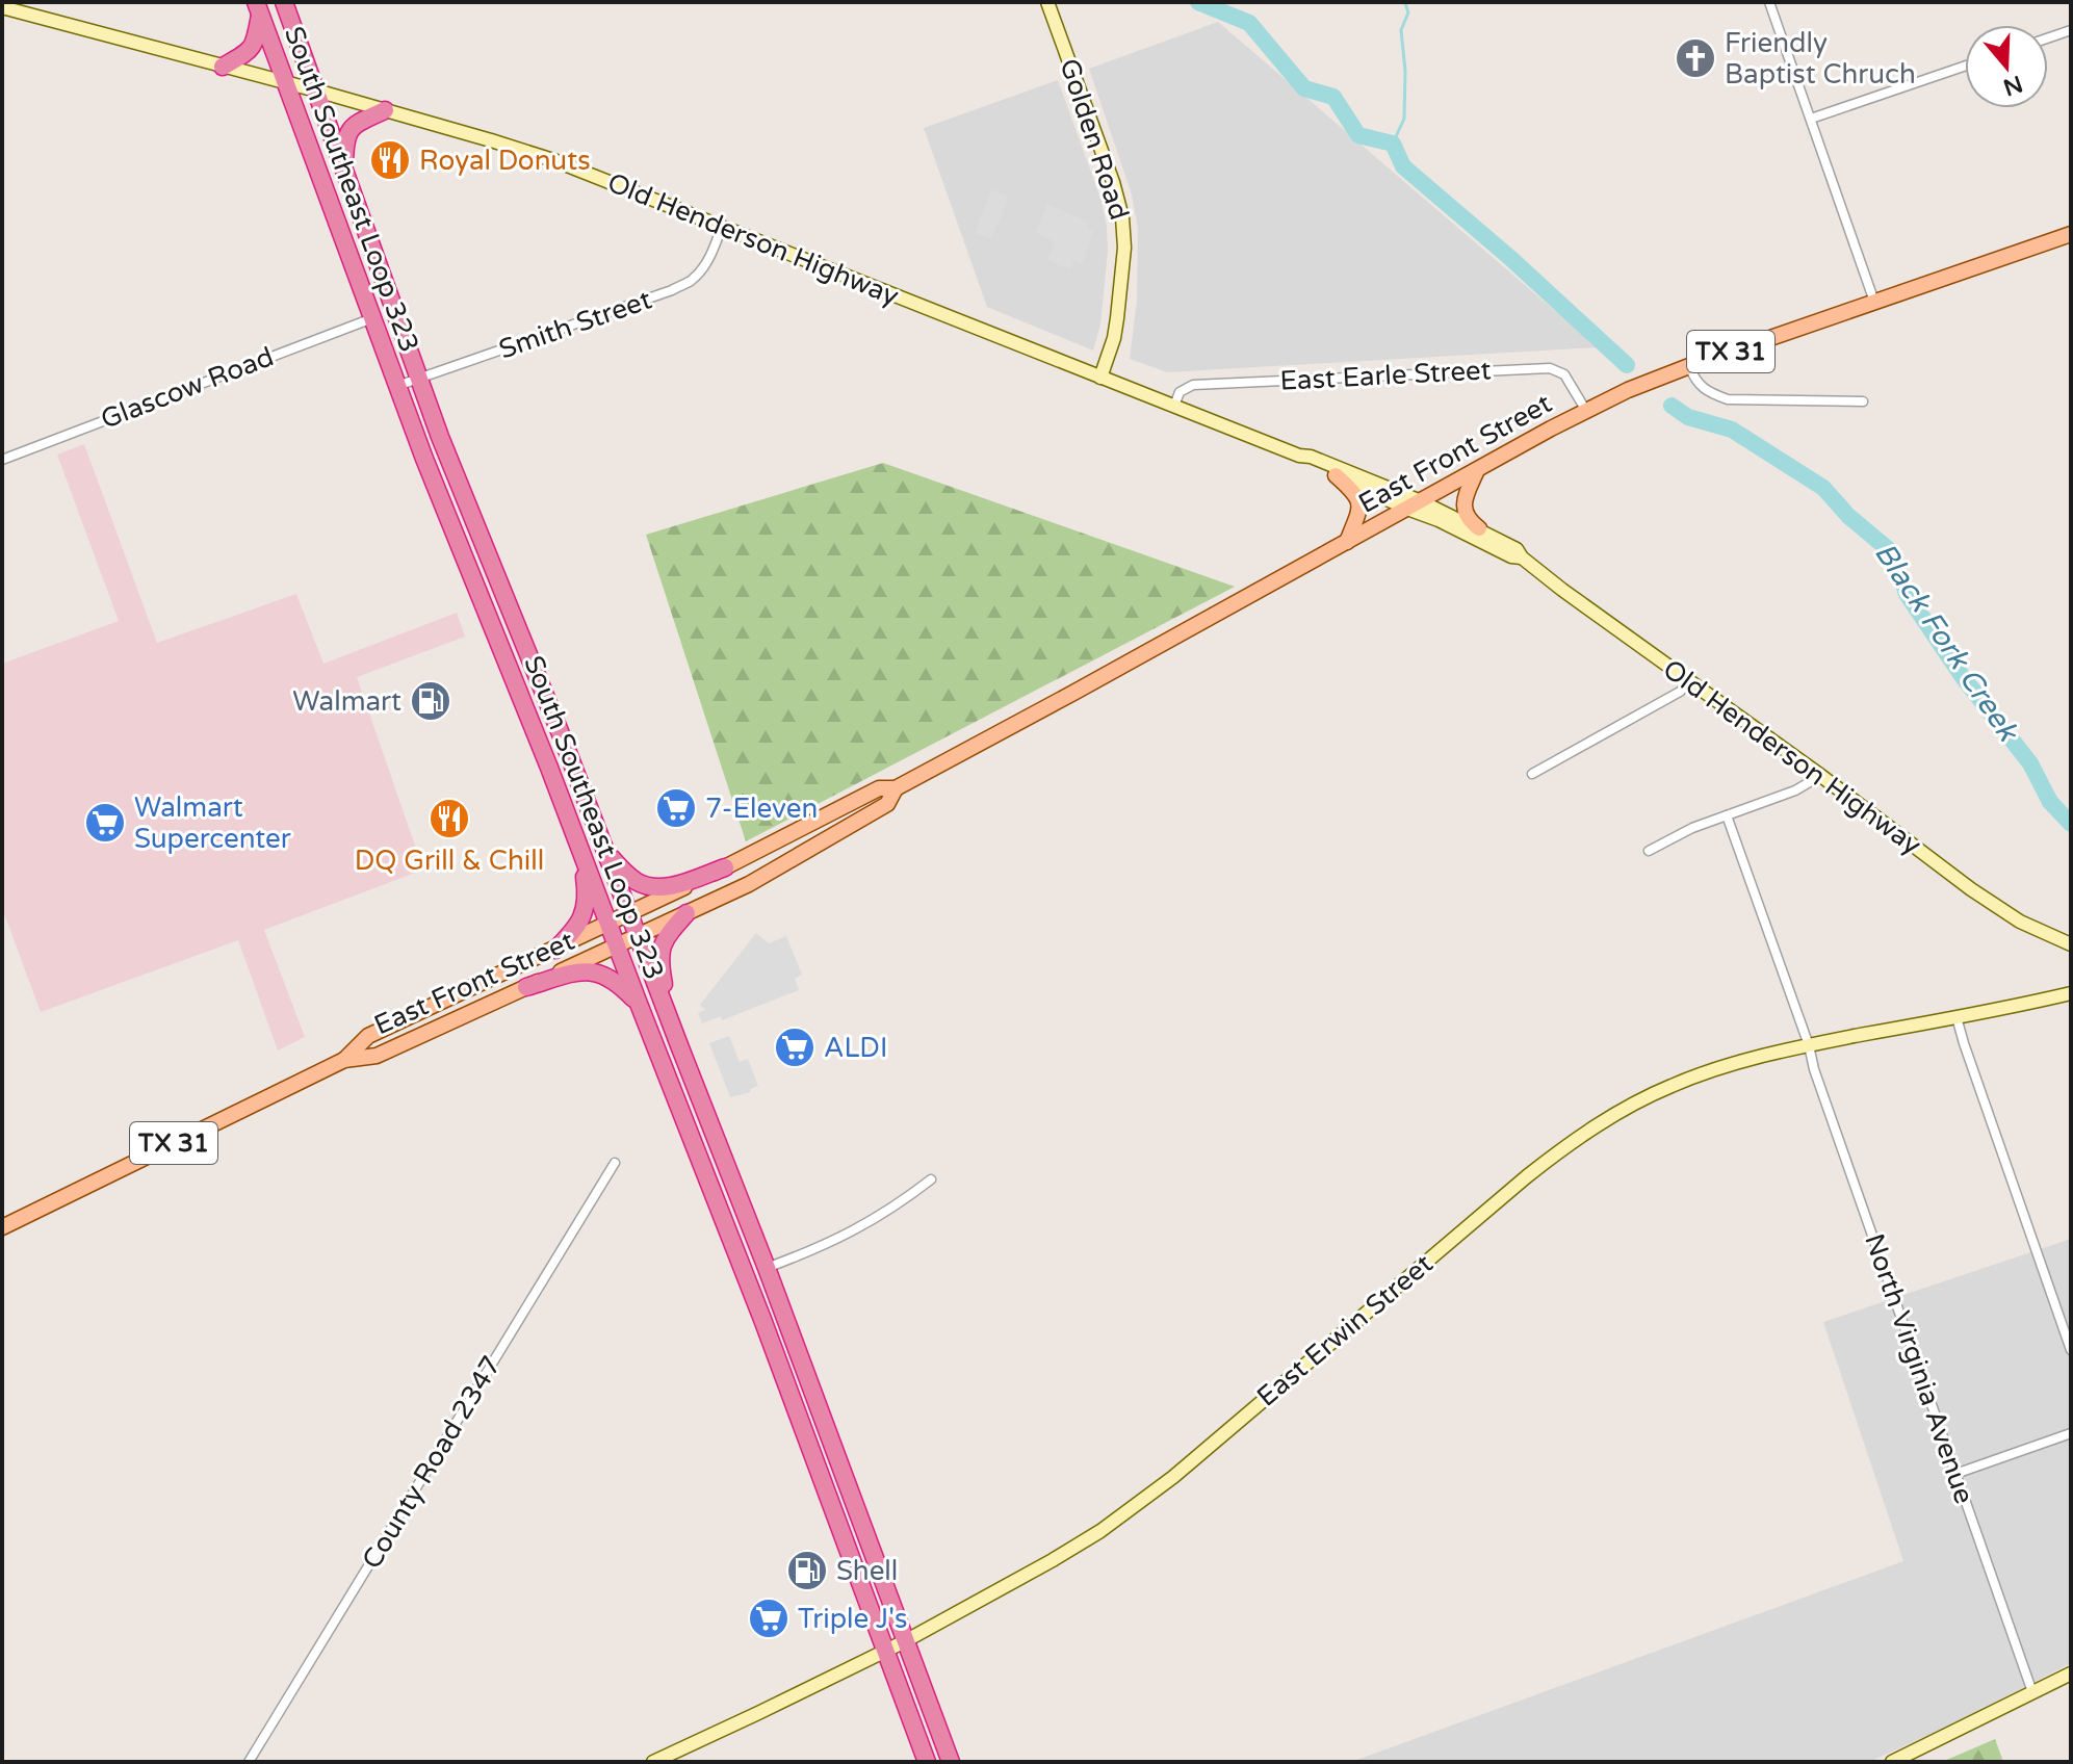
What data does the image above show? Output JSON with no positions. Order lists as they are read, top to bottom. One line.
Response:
{"streets":{"highway":["South Southeast Loop 323"],"main road":["Golden Road","Old Henderson Highway","TX 31","East Front Street","East Erwin Street"],"street":["Smith Street","East Earle Street","Glascow Road","North Virginia Avenue","County Road 2347"]},"crossings":[["Golden Road","Old Henderson Highway"],["South Southeast Loop 323","Old Henderson Highway"],["South Southeast Loop 323","Smith Street"],["South Southeast Loop 323","Glascow Road"],["South Southeast Loop 323","East Front Street"],["South Southeast Loop 323","East Erwin Street"],["Old Henderson Highway","Smith Street"],["Old Henderson Highway","East Earle Street"],["Old Henderson Highway","East Front Street"],["TX 31","East Front Street"],["East Earle Street","East Front Street"],["East Erwin Street","North Virginia Avenue"]],"water":["Black Fork Creek"],"places":{"church":["Friendly Baptist Chruch"],"restaurant":["Royal Donuts","DQ Grill & Chill"],"fuel station":["Walmart","Shell"],"supermarket":["7-Eleven","Walmart Supercenter","ALDI","Triple J's"]},"north":"bottom"}
